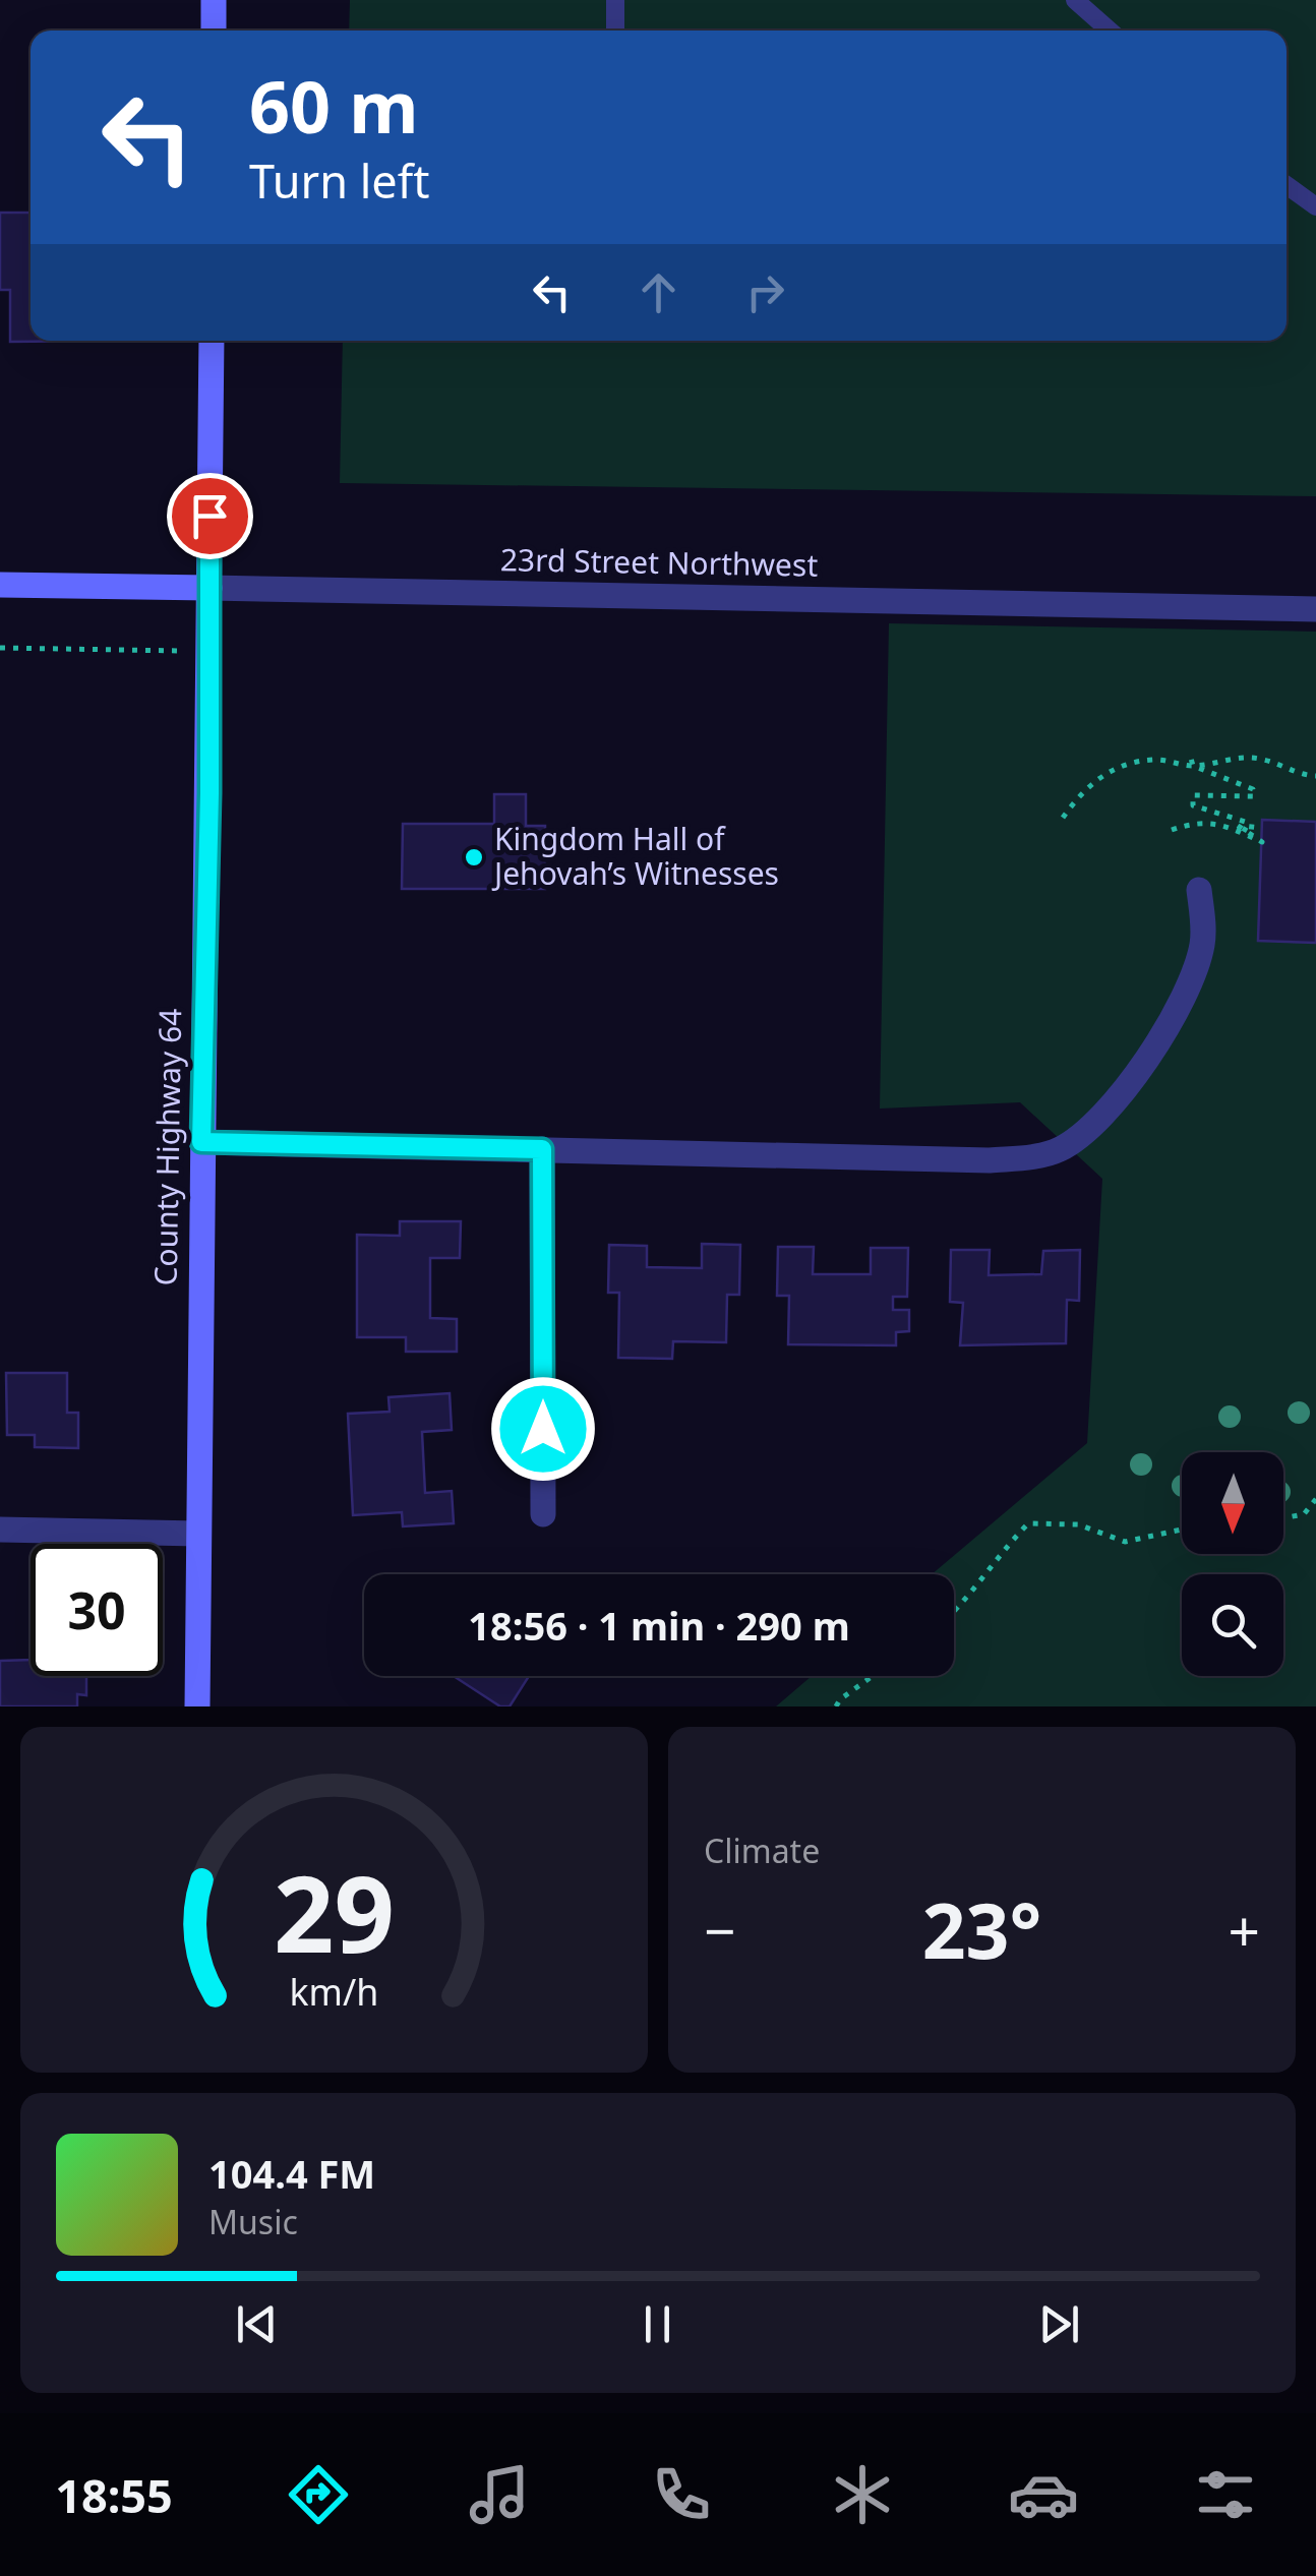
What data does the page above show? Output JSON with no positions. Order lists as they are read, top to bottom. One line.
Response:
{"streets":{"street":["23rd Street Northwest","County Highway 64"]},"crossings":[["23rd Street Northwest","County Highway 64"]],"places":["Kingdom Hall of Jehovah’s Witnesses"],"north":"bottom","page":{"turn":["60 m","Turn left"],"limit":"30","trip":"18:56 · 1 min · 290 m","tile":"Climate","heat":["−","23°","+"],"song":["104.4 FM","Music"],"tabs":"18:55","gauge":["29","km/h"]}}
